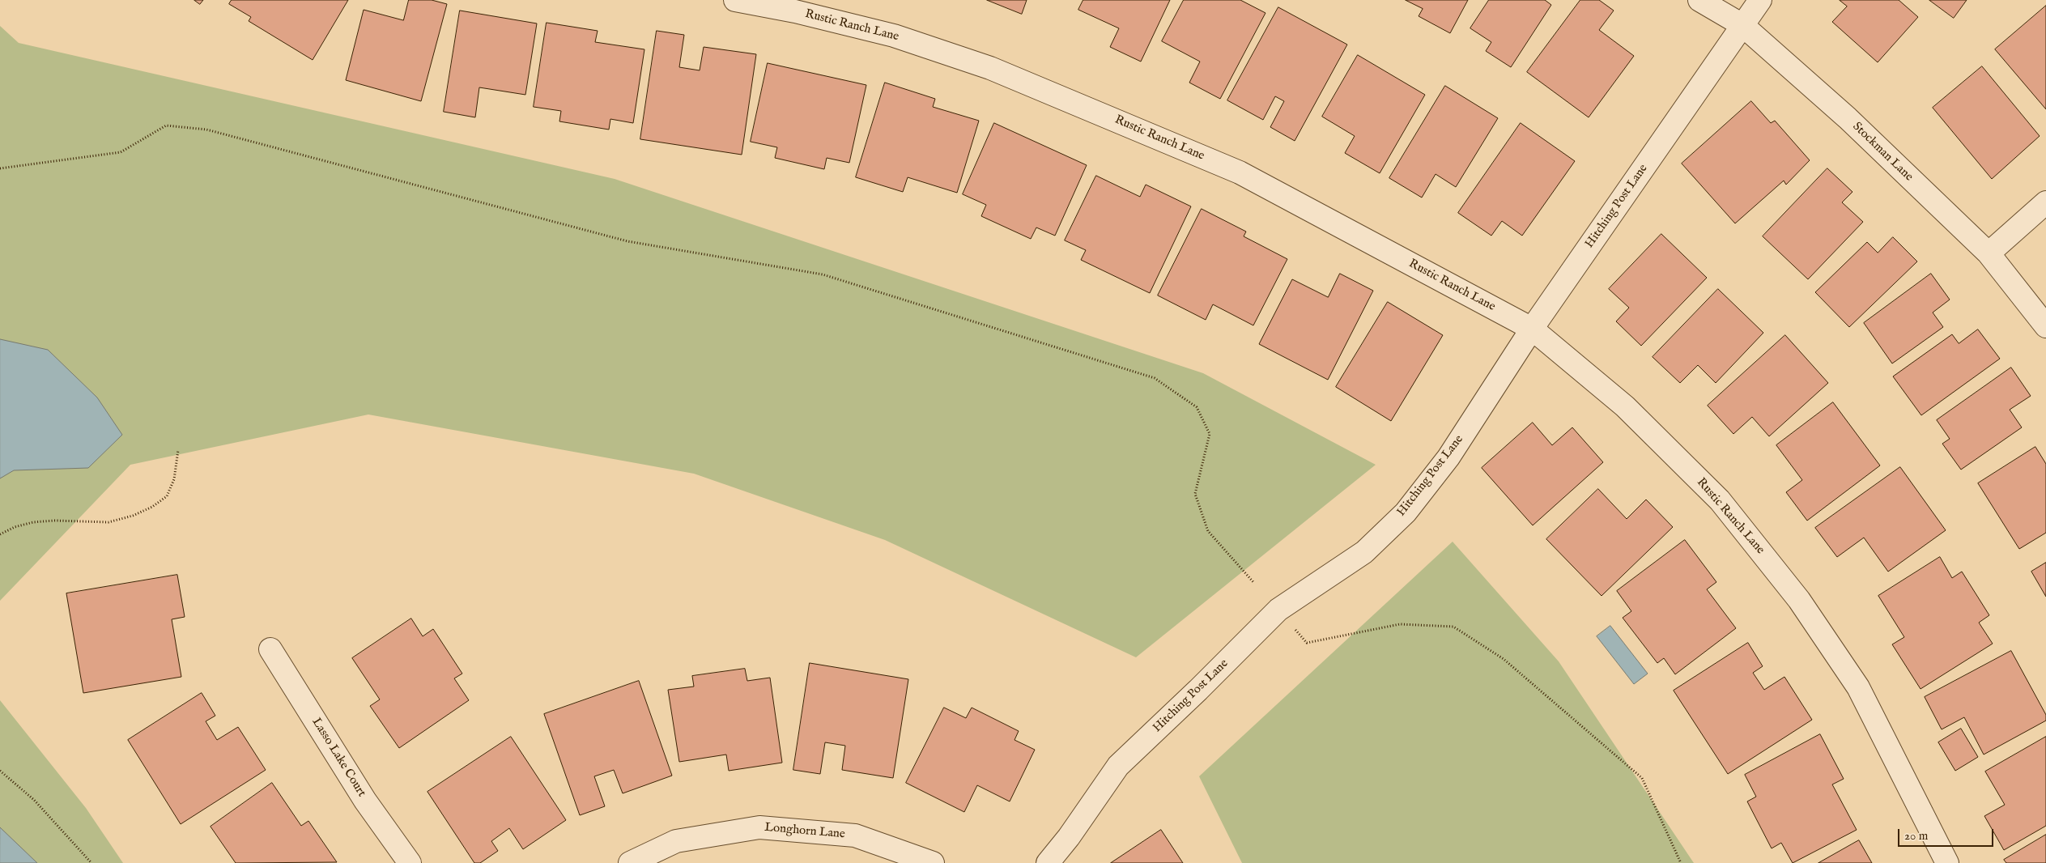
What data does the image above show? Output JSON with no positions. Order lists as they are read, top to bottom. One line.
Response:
{"streets":{"street":["Rustic Ranch Lane","Stockman Lane","Hitching Post Lane","Lasso Lake Court","Longhorn Lane"]},"crossings":[["Rustic Ranch Lane","Hitching Post Lane"],["Stockman Lane","Hitching Post Lane"]],"scale_bar":"20 m"}
